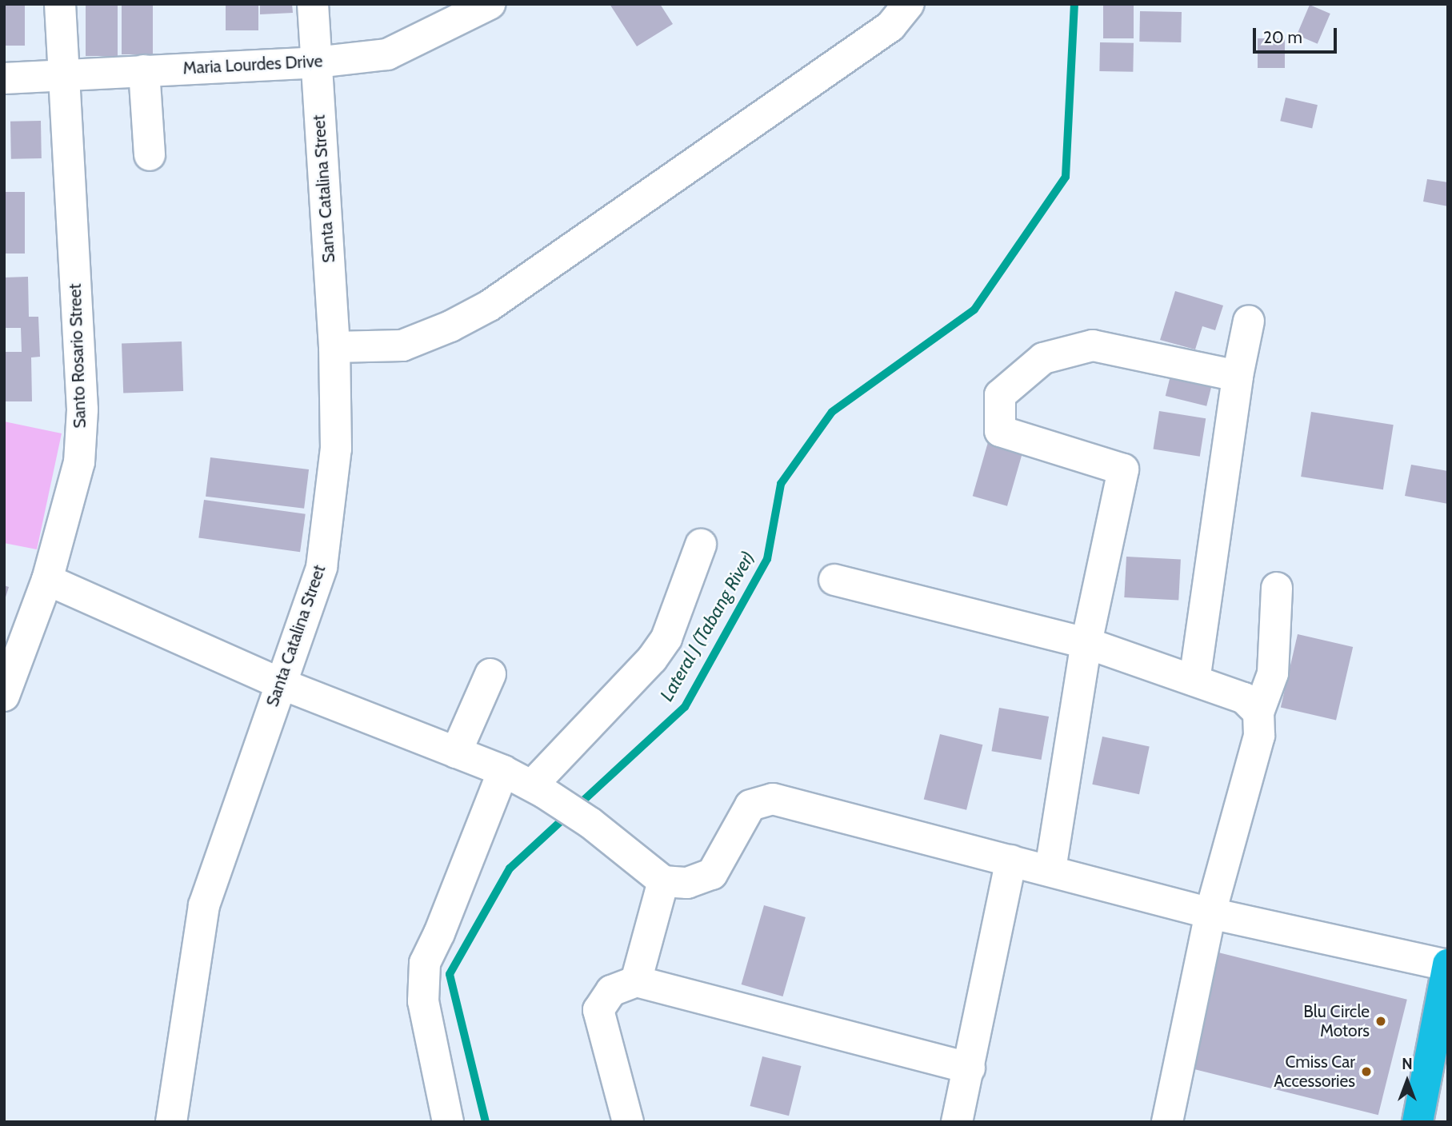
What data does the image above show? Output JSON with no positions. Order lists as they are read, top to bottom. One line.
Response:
{"streets":{"street":["Maria Lourdes Drive","Santa Catalina Street","Santo Rosario Street"]},"crossings":[["Maria Lourdes Drive","Santa Catalina Street"],["Maria Lourdes Drive","Santo Rosario Street"]],"water":["Lateral J (Tabang River)"],"places":["Blu Circle Motors","Cmiss Car Accessories"],"scale_bar":"20 m","north":"top"}
